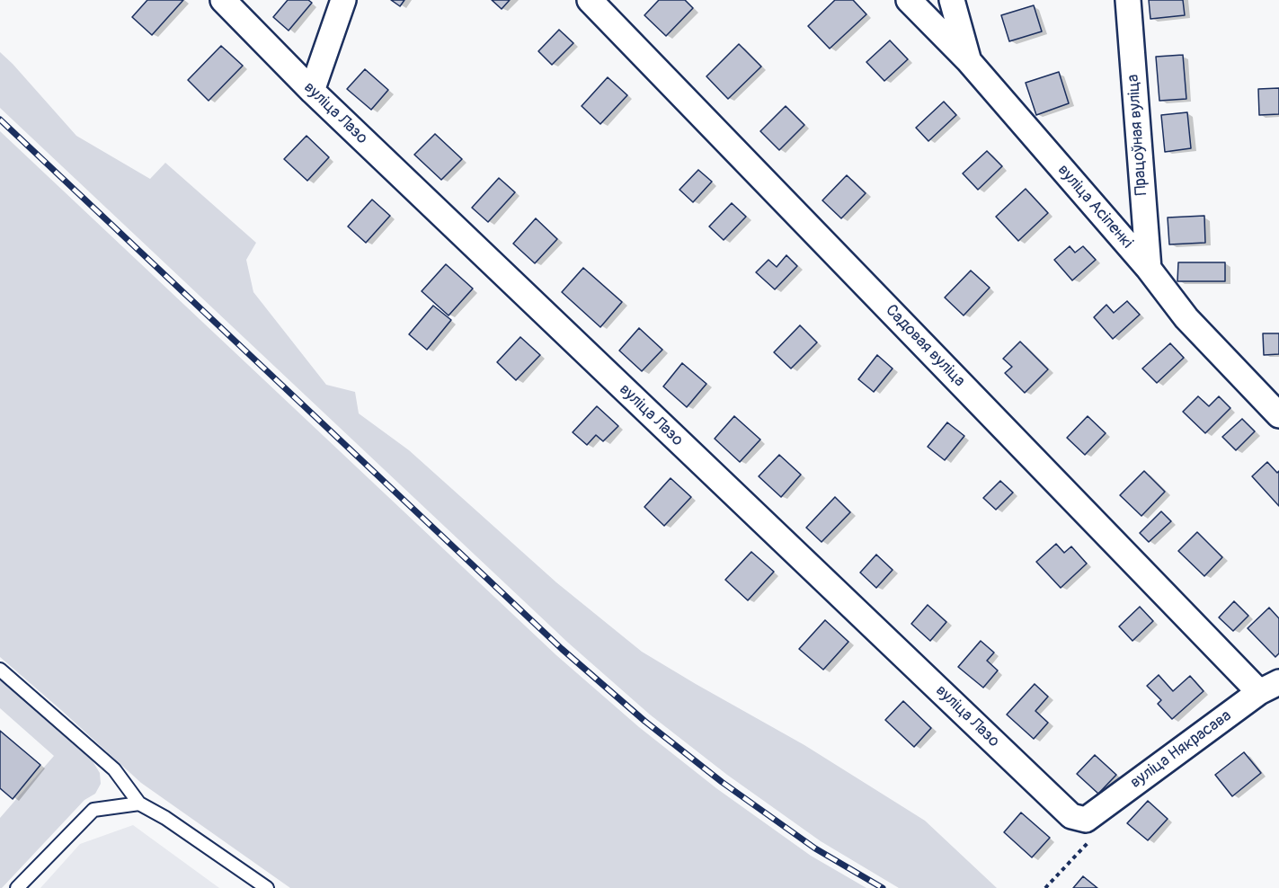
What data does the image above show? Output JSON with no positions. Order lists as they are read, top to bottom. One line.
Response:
{"streets":{"street":["вуліца Лазо","Працоўная вуліца","вуліца Асіпенкі","Садовая вуліца","вуліца Някрасава"]},"crossings":[["вуліца Лазо","вуліца Някрасава"],["Працоўная вуліца","вуліца Асіпенкі"],["Садовая вуліца","вуліца Някрасава"]]}
